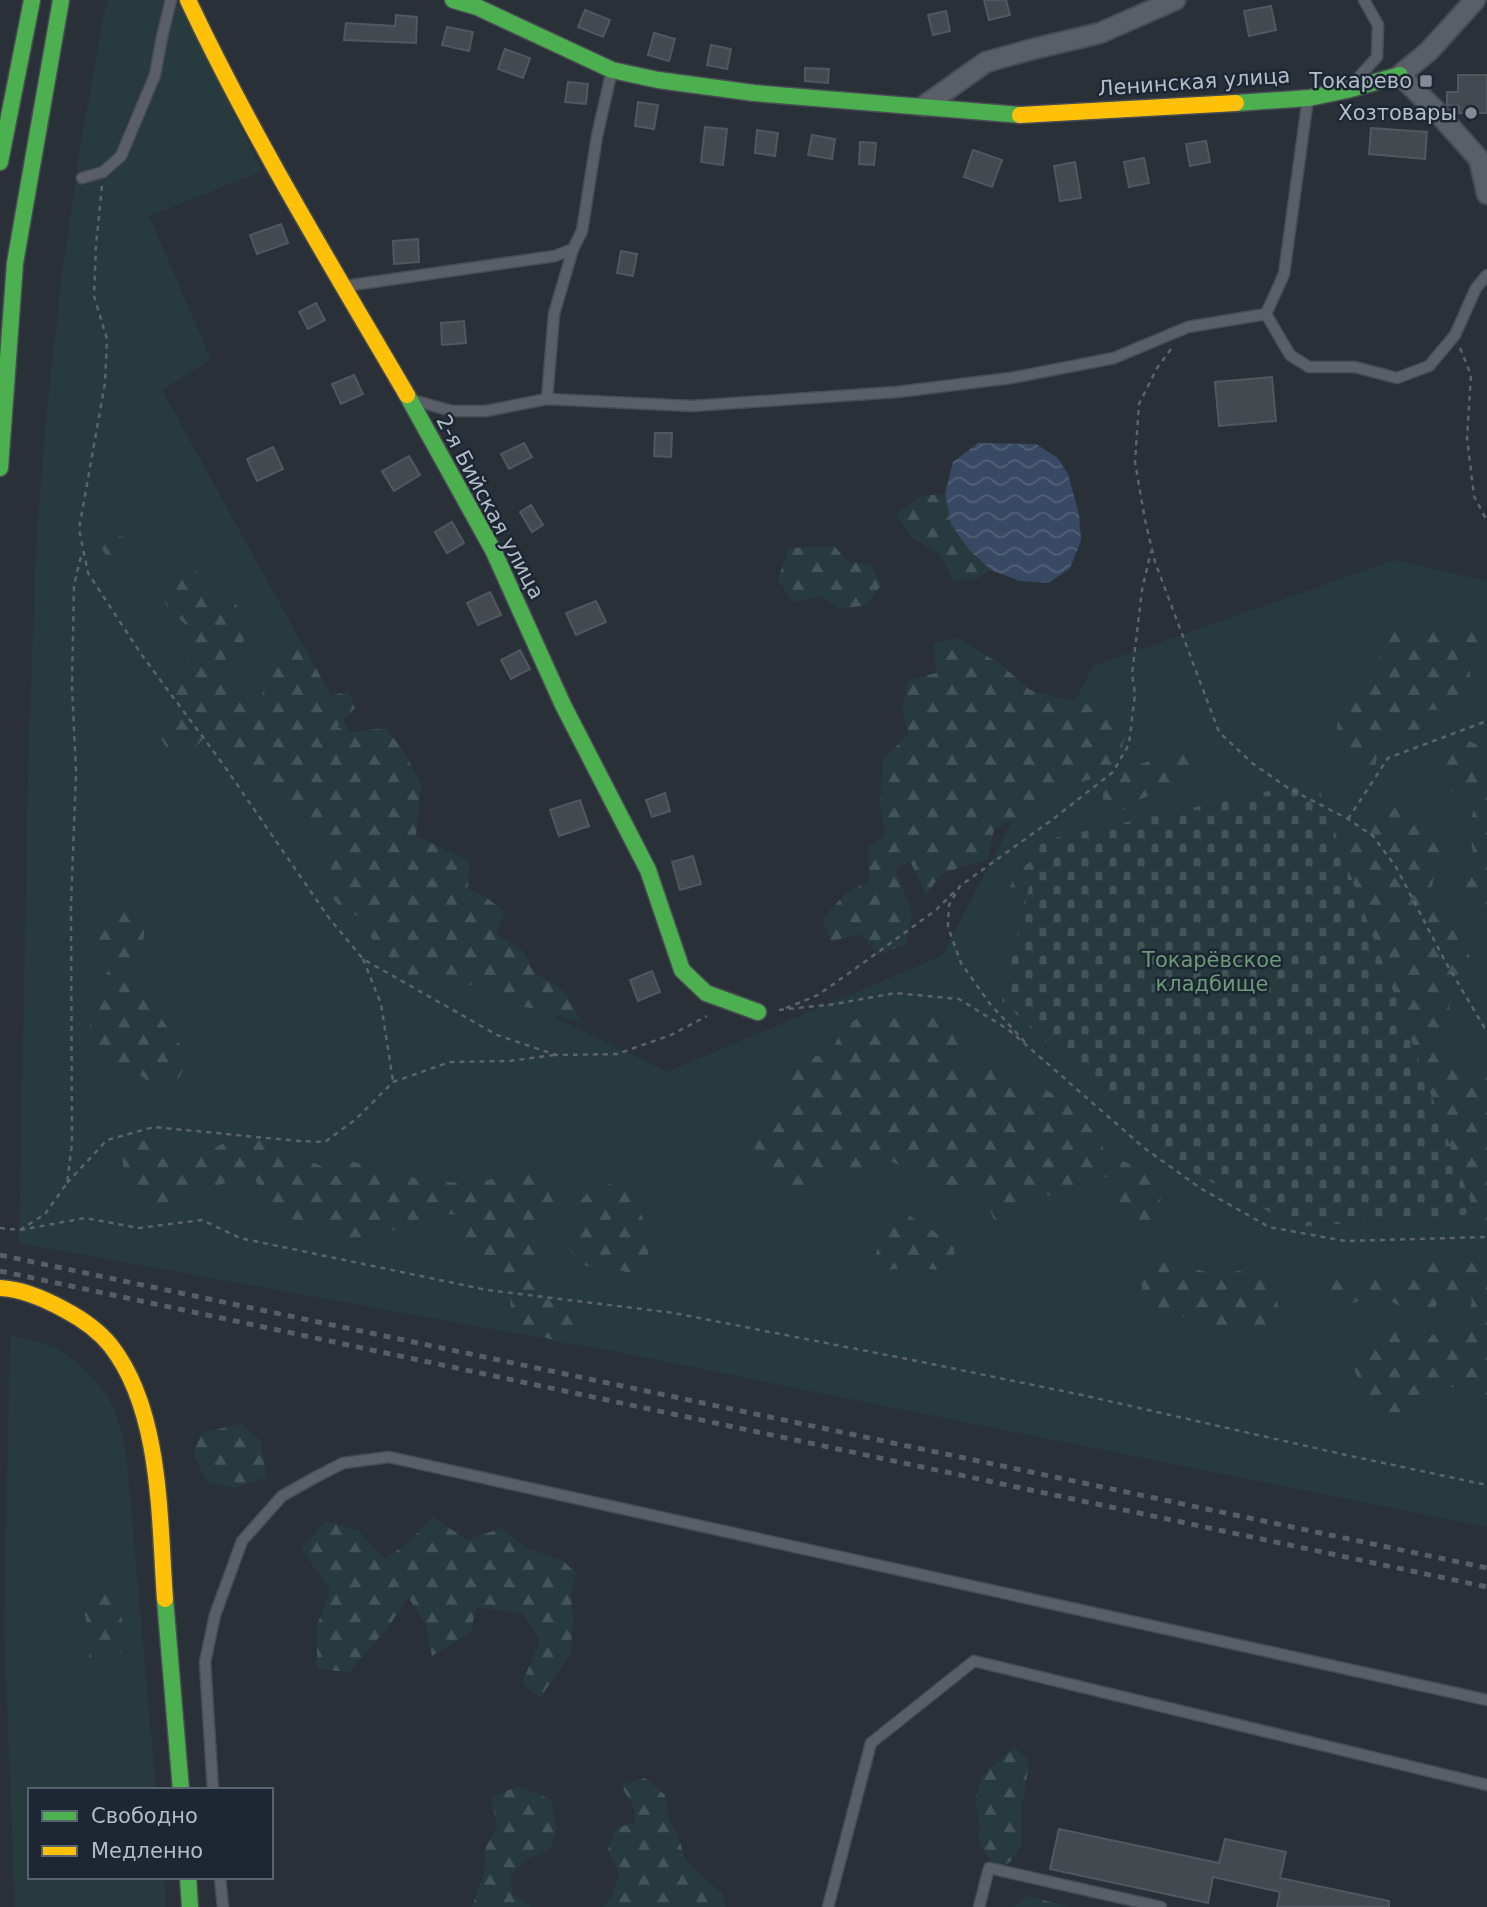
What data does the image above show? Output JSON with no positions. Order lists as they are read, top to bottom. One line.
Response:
{"streets":{"main road":["Ленинская улица","2-я Бийская улица"]},"parks":["Токарёвское кладбище"],"places":{"transit":["Токарево"],"other":["Хозтовары"]},"legend":["Свободно","Медленно"]}
